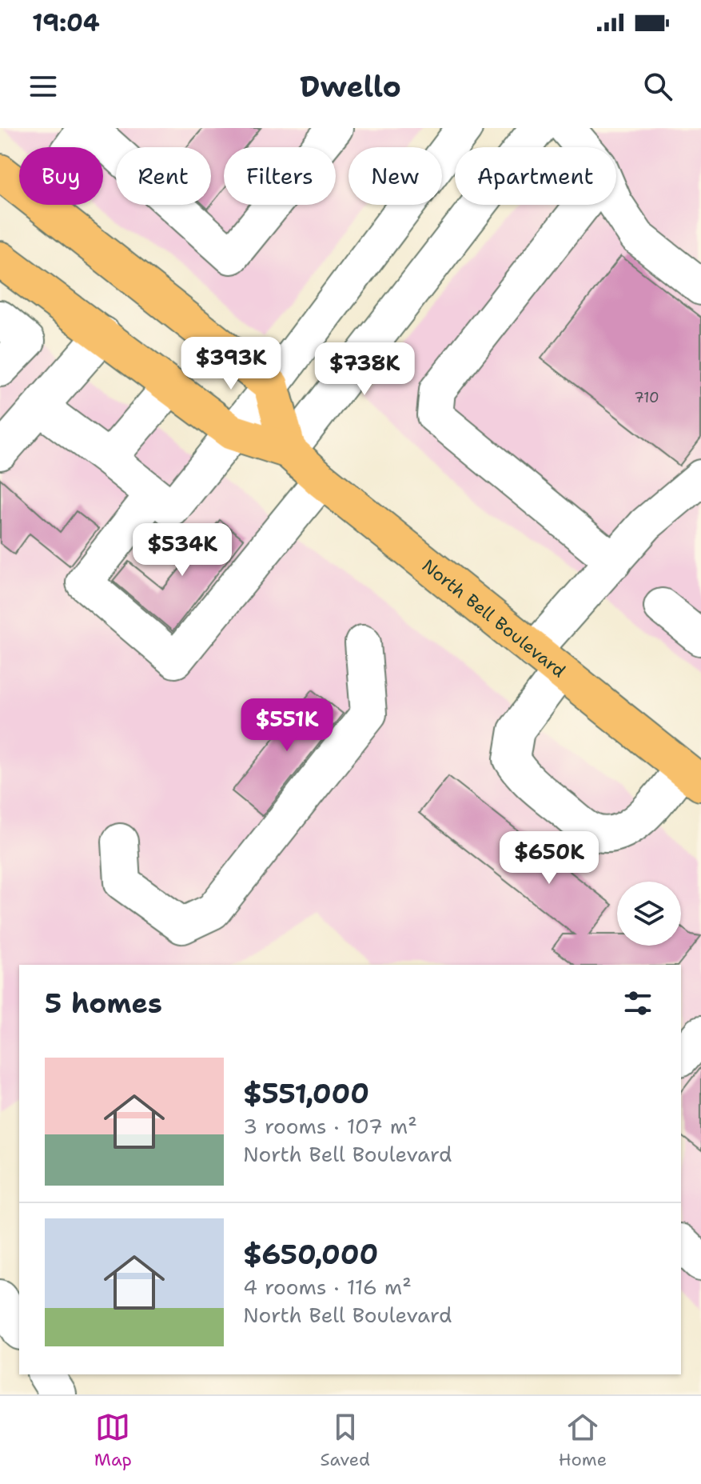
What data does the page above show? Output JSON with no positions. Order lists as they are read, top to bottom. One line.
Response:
{"streets":{"main road":["North Bell Boulevard"]},"house_numbers":["710"],"page":{"status":"19:04","header":"Dwello","chip":["Buy","Rent","Filters","New","Apartment"],"price":["$393K","$738K","$534K","$551K","$650K"],"heading":"5 homes","list":[{"name":"$551,000","note":"3 rooms · 107 m² · North Bell Boulevard"},{"name":"$650,000","note":"4 rooms · 116 m² · North Bell Boulevard"}],"tabs":["Map","Saved","Home"]}}
